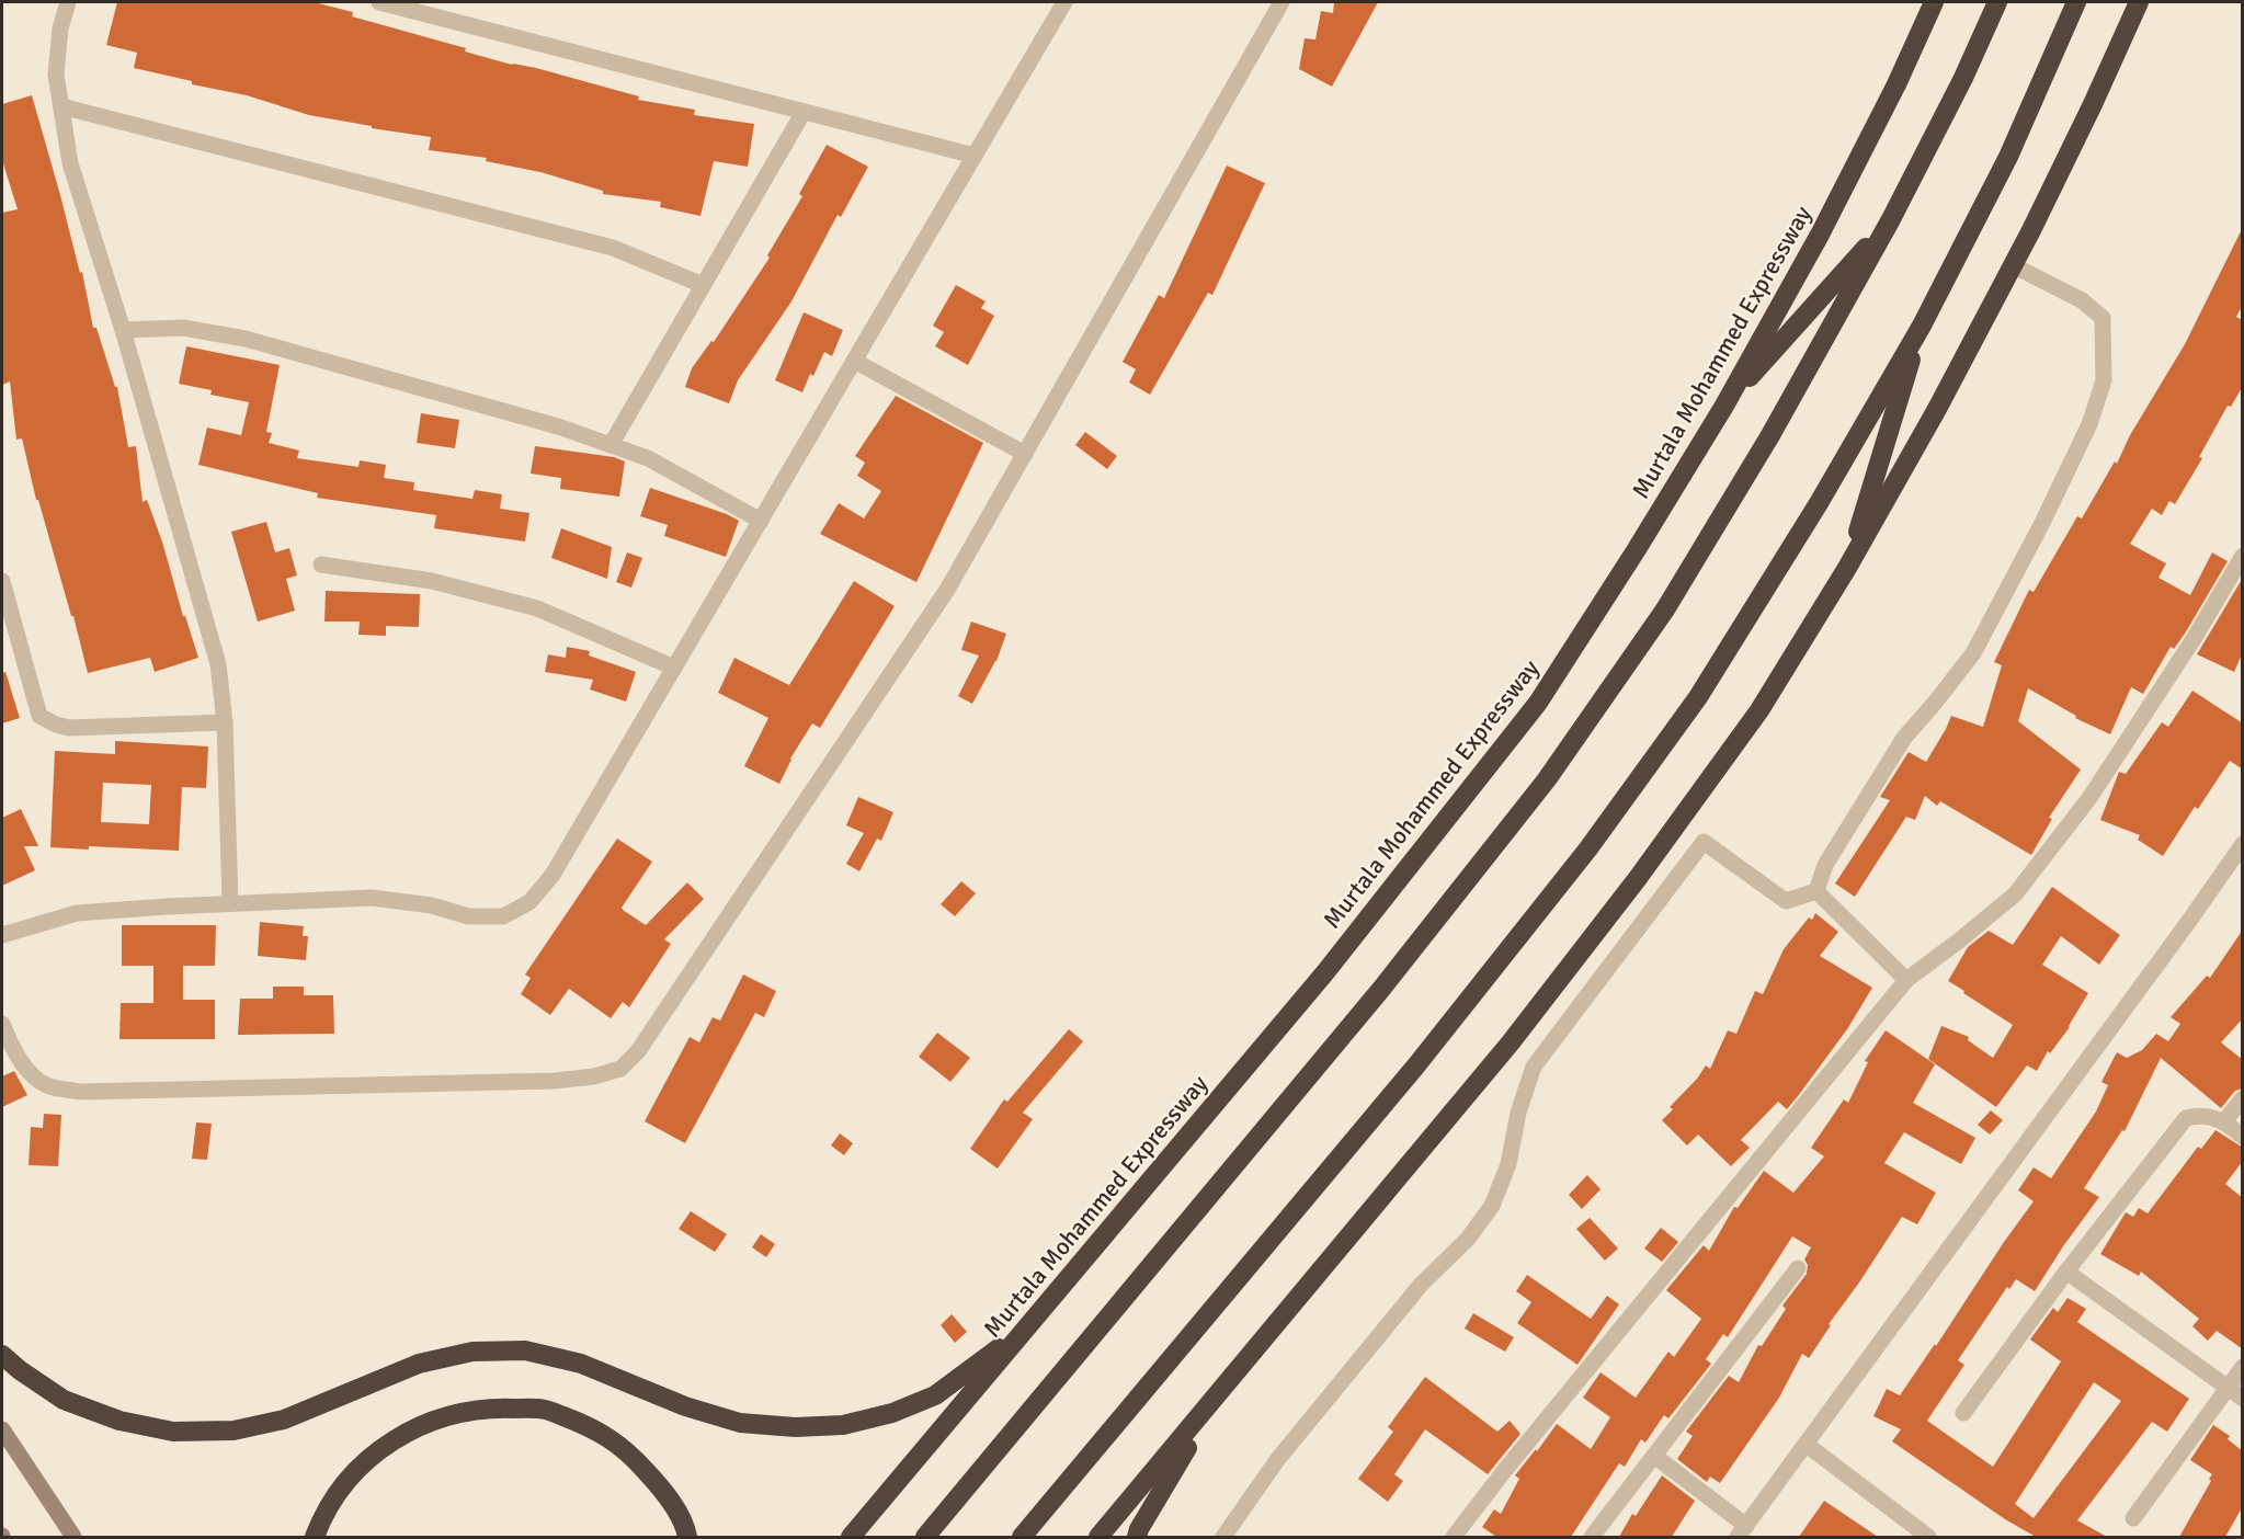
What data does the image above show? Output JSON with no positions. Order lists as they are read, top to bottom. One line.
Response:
{"streets":{"highway":["Murtala Mohammed Expressway"]}}
